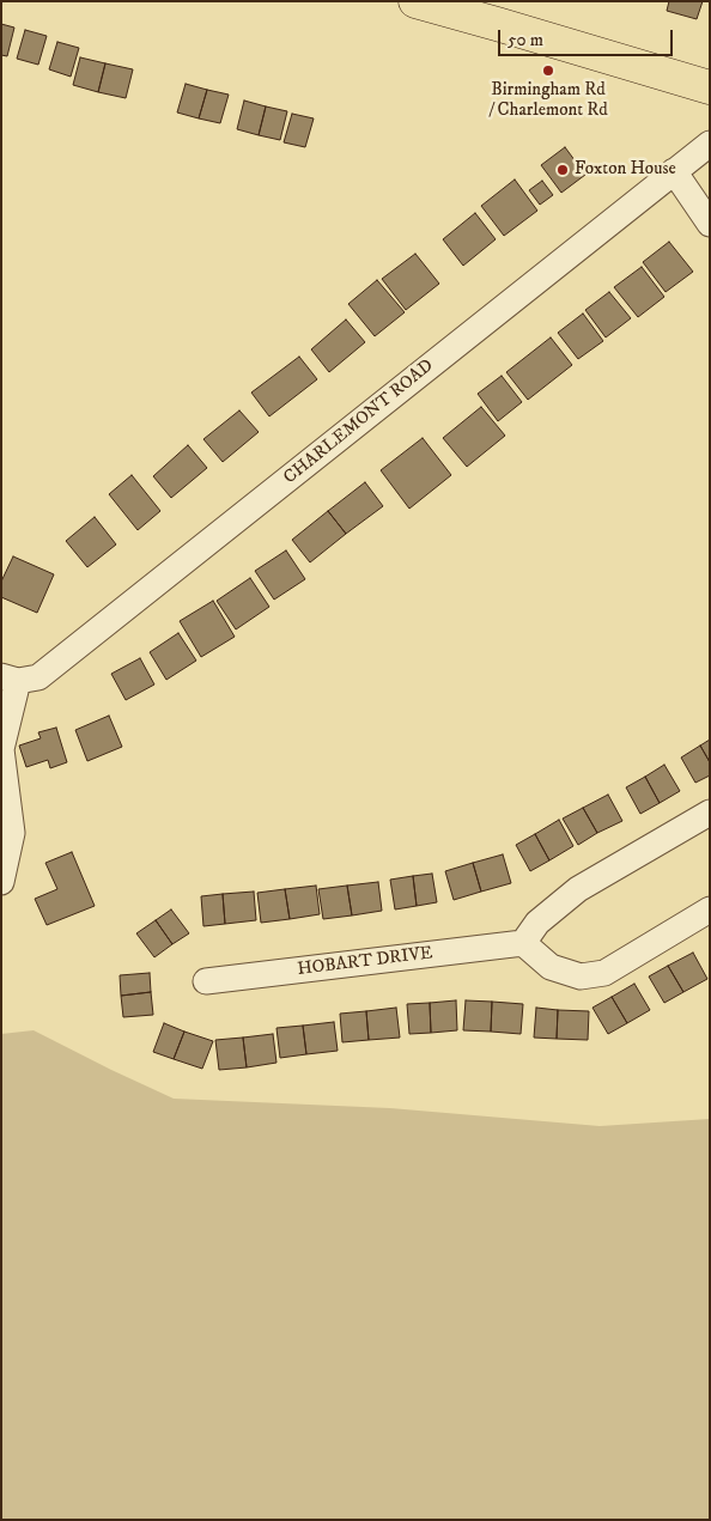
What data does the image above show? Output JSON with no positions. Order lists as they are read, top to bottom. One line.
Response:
{"streets":{"street":["CHARLEMONT ROAD","HOBART DRIVE"]},"places":["Birmingham Rd / Charlemont Rd","Foxton House"],"scale_bar":"50 m"}
